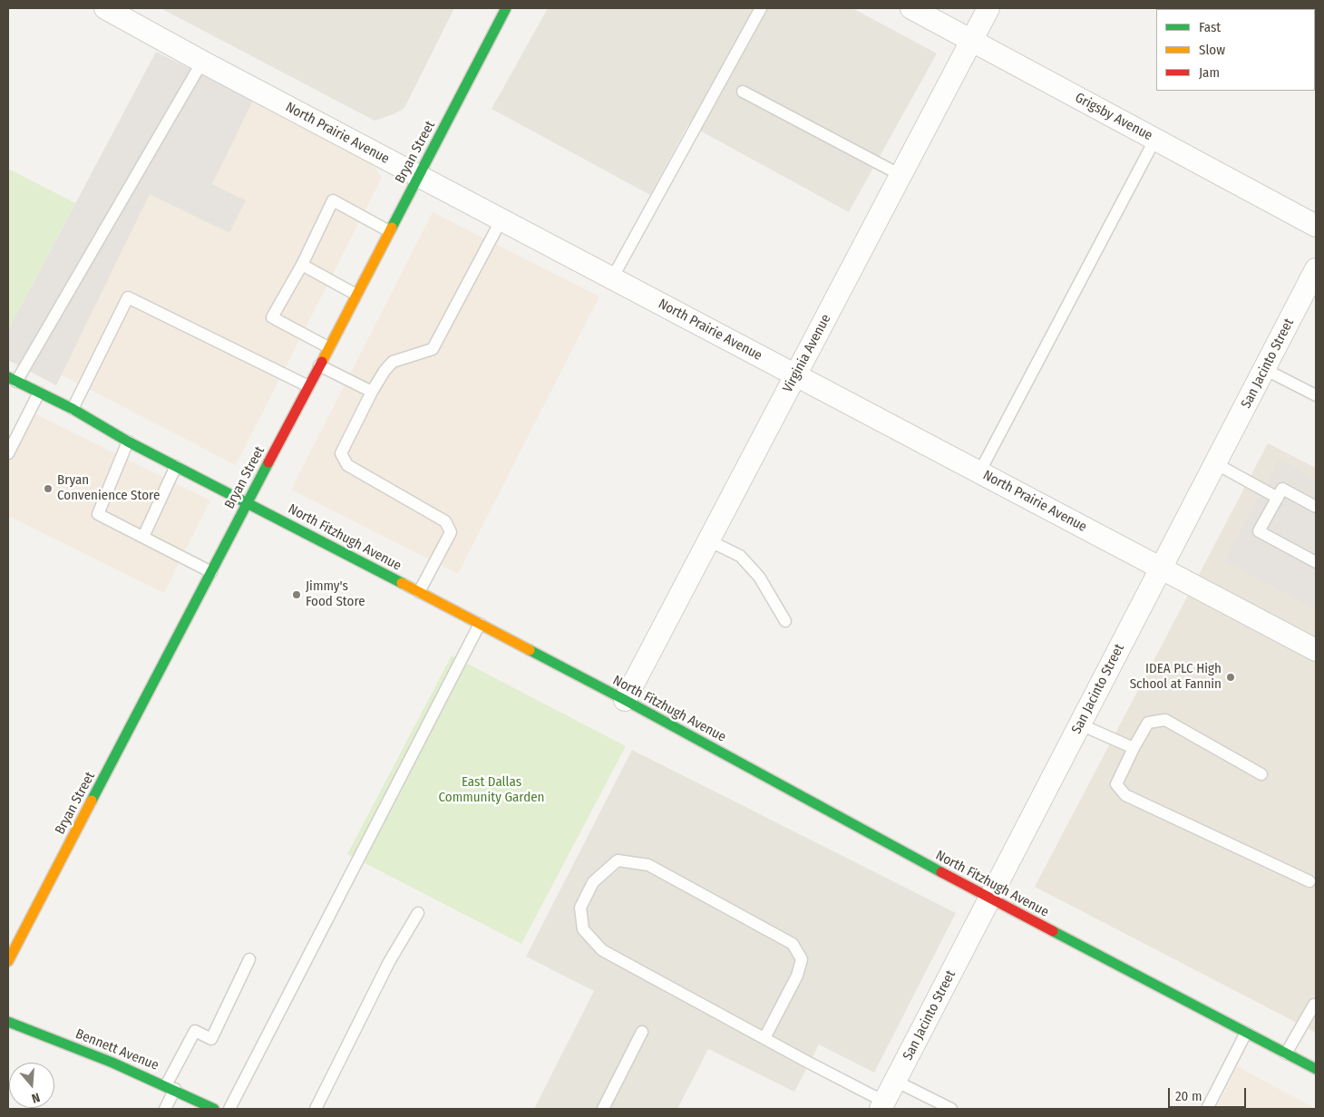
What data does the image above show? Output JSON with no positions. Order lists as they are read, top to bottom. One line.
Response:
{"streets":{"street":["Grigsby Avenue","North Prairie Avenue","Bryan Street","Virginia Avenue","San Jacinto Street","North Fitzhugh Avenue","Bennett Avenue"]},"crossings":[["Grigsby Avenue","Virginia Avenue"],["North Prairie Avenue","Bryan Street"],["North Prairie Avenue","Virginia Avenue"],["North Prairie Avenue","San Jacinto Street"],["Bryan Street","North Fitzhugh Avenue"],["Virginia Avenue","North Fitzhugh Avenue"],["San Jacinto Street","North Fitzhugh Avenue"]],"parks":["East Dallas Community Garden"],"places":["Bryan Convenience Store","Jimmy's Food Store","IDEA PLC High School at Fannin"],"legend":["Fast","Slow","Jam"],"scale_bar":"20 m","north":"bottom"}
